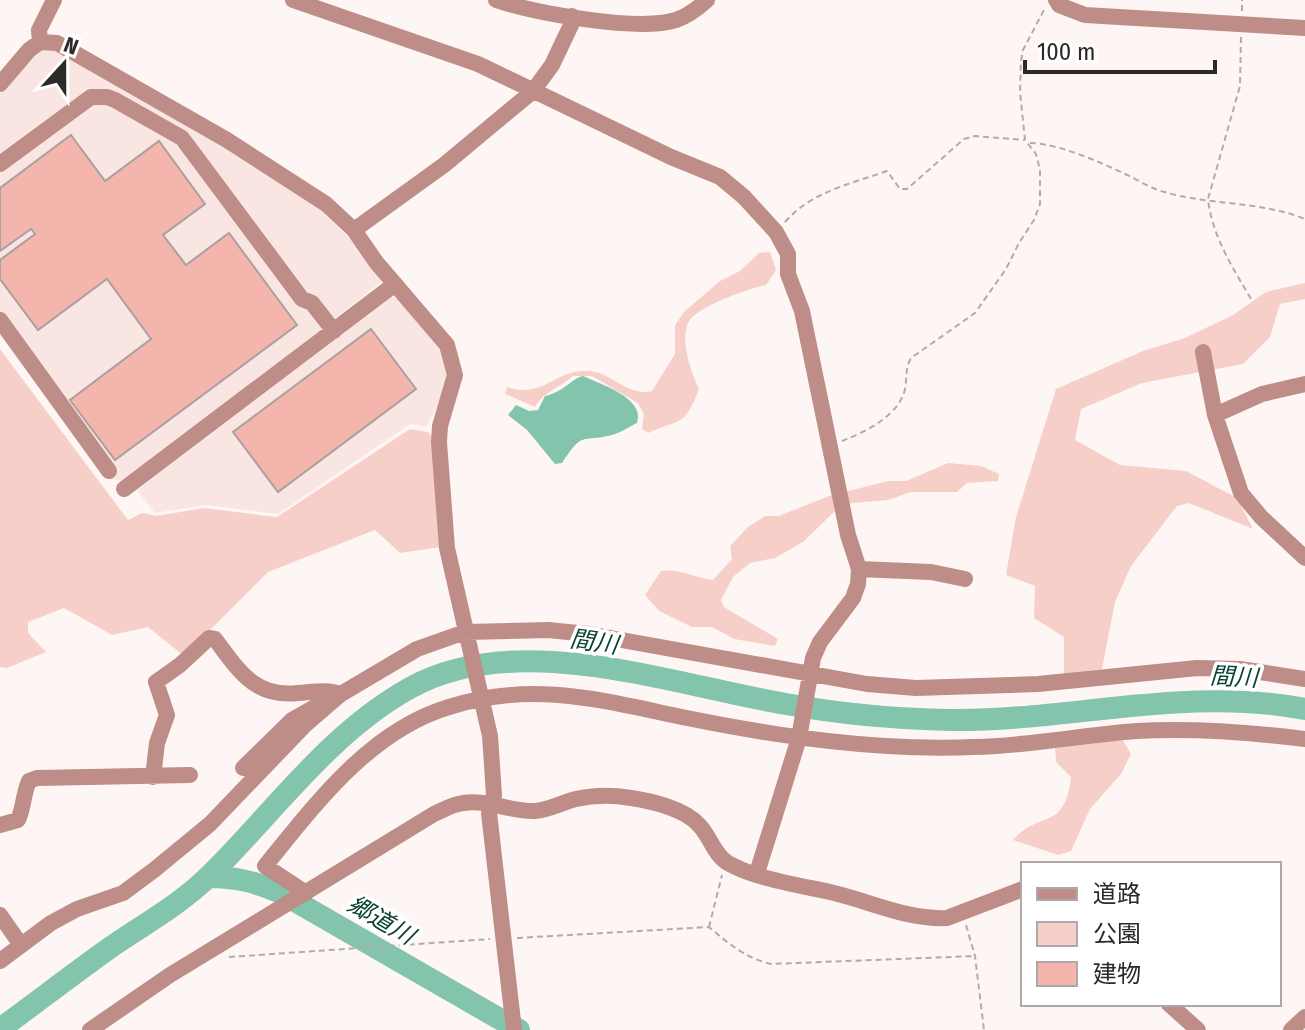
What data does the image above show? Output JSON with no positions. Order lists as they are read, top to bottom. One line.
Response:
{"water":["間川","郷道川"],"legend":["道路","公園","建物"],"scale_bar":"100 m","north":"top"}
